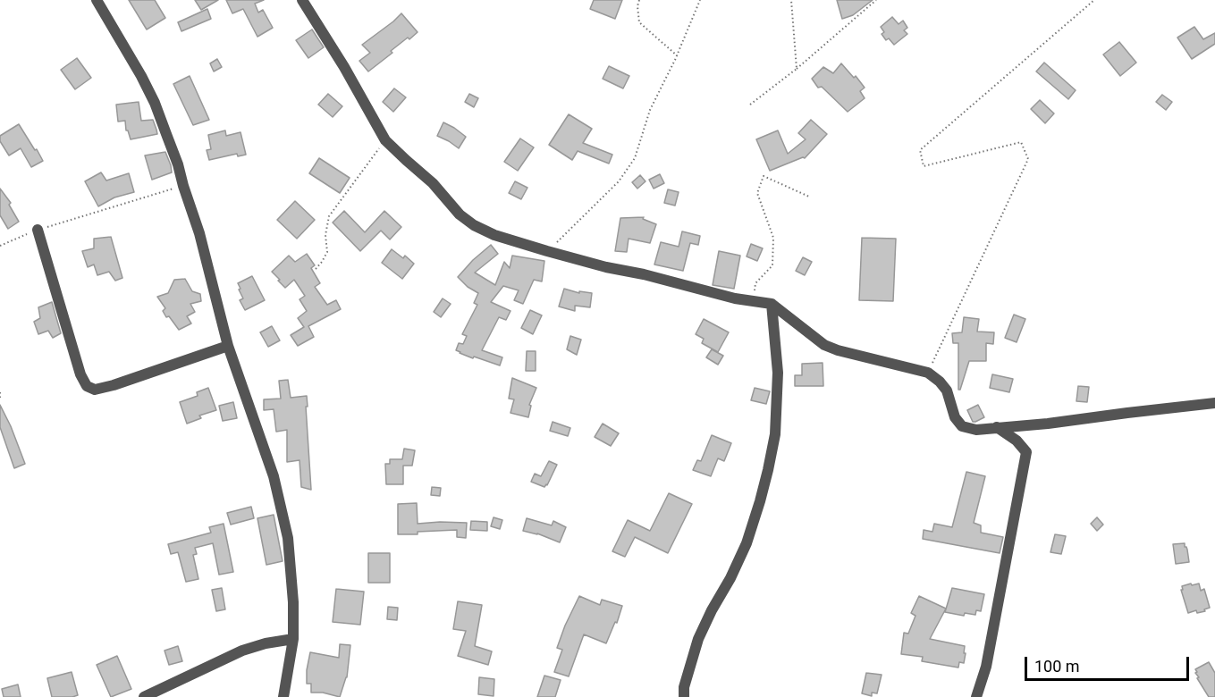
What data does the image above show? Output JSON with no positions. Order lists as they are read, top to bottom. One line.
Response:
{"scale_bar":"100 m"}
